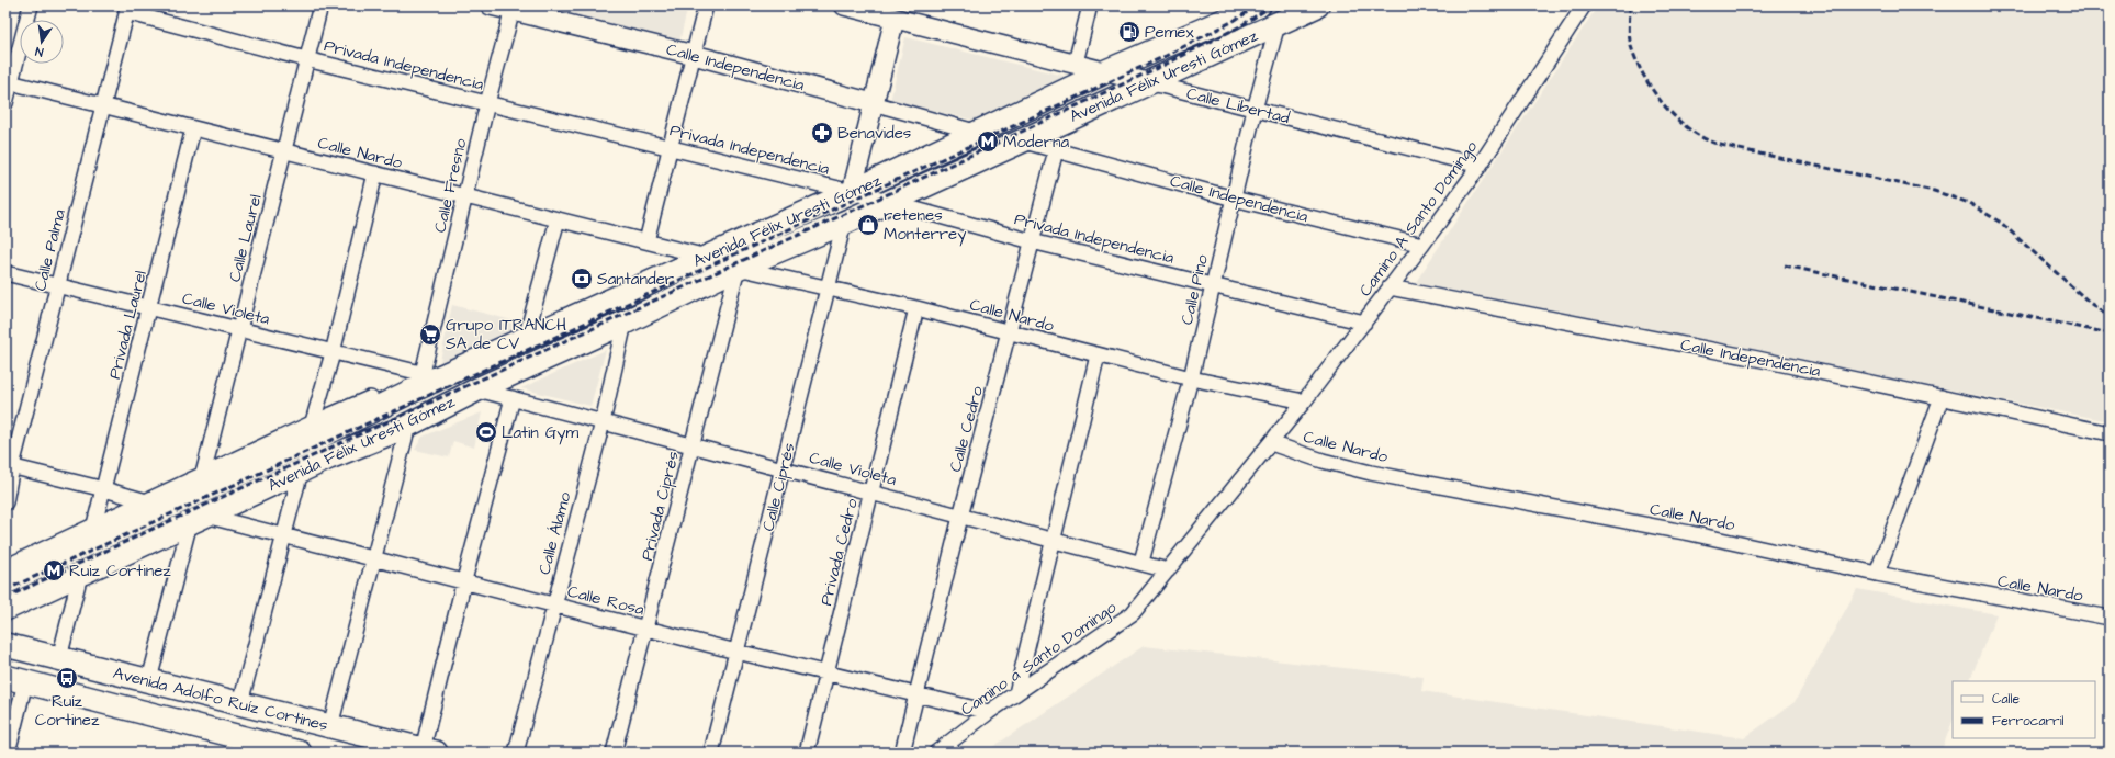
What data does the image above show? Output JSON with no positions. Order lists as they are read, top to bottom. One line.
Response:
{"streets":{"main road":["Avenida Félix Uresti Gómez","Avenida Adolfo Ruíz Cortines"],"street":["Privada Independencia","Calle Independencia","Calle Libertad","Calle Nardo","Calle Fresno","Camino A Santo Domingo","Calle Laurel","Calle Palma","Calle Pino","Calle Violeta","Privada Laurel","Calle Cedro","Calle Ciprés","Privada Ciprés","Calle Álamo","Privada Cedro","Calle Rosa","Camino a Santo Domingo"]},"crossings":[["Privada Independencia","Avenida Félix Uresti Gómez"],["Privada Independencia","Calle Fresno"],["Privada Independencia","Camino A Santo Domingo"],["Privada Independencia","Calle Laurel"],["Privada Independencia","Calle Palma"],["Privada Independencia","Calle Pino"],["Privada Independencia","Calle Cedro"],["Calle Independencia","Avenida Félix Uresti Gómez"],["Calle Independencia","Calle Fresno"],["Calle Independencia","Camino A Santo Domingo"],["Calle Independencia","Calle Pino"],["Calle Independencia","Calle Cedro"],["Avenida Félix Uresti Gómez","Calle Libertad"],["Avenida Félix Uresti Gómez","Calle Nardo"],["Avenida Félix Uresti Gómez","Calle Fresno"],["Avenida Félix Uresti Gómez","Calle Pino"],["Avenida Félix Uresti Gómez","Calle Violeta"],["Avenida Félix Uresti Gómez","Calle Ciprés"],["Avenida Félix Uresti Gómez","Privada Ciprés"],["Avenida Félix Uresti Gómez","Calle Álamo"],["Calle Libertad","Camino A Santo Domingo"],["Calle Libertad","Calle Pino"],["Calle Nardo","Calle Fresno"],["Calle Nardo","Camino A Santo Domingo"],["Calle Nardo","Calle Laurel"],["Calle Nardo","Calle Palma"],["Calle Nardo","Calle Pino"],["Calle Nardo","Privada Laurel"],["Calle Nardo","Calle Cedro"],["Calle Nardo","Calle Ciprés"],["Calle Nardo","Privada Ciprés"],["Calle Nardo","Privada Cedro"],["Calle Nardo","Camino a Santo Domingo"],["Calle Fresno","Calle Violeta"],["Camino A Santo Domingo","Camino a Santo Domingo"],["Calle Laurel","Calle Violeta"],["Calle Palma","Calle Violeta"],["Calle Pino","Calle Violeta"],["Calle Violeta","Privada Laurel"],["Calle Violeta","Calle Cedro"],["Calle Violeta","Calle Ciprés"],["Calle Violeta","Privada Ciprés"],["Calle Violeta","Calle Álamo"],["Calle Violeta","Privada Cedro"],["Calle Violeta","Camino a Santo Domingo"],["Calle Cedro","Calle Rosa"],["Calle Ciprés","Calle Rosa"],["Privada Ciprés","Calle Rosa"],["Calle Álamo","Calle Rosa"],["Privada Cedro","Calle Rosa"],["Calle Rosa","Camino a Santo Domingo"]],"places":{"fuel station":["Pemex"],"pharmacy":["Benavides"],"metro station":["Moderna","Ruiz Cortinez"],"shop":["retenes Monterrey"],"bank":["Santander"],"supermarket":["Grupo ITRANCH SA de CV"],"sports":["Latin Gym"],"bus stop":["Ruíz Cortinez"]},"legend":["Calle","Ferrocarril"],"north":"bottom"}
